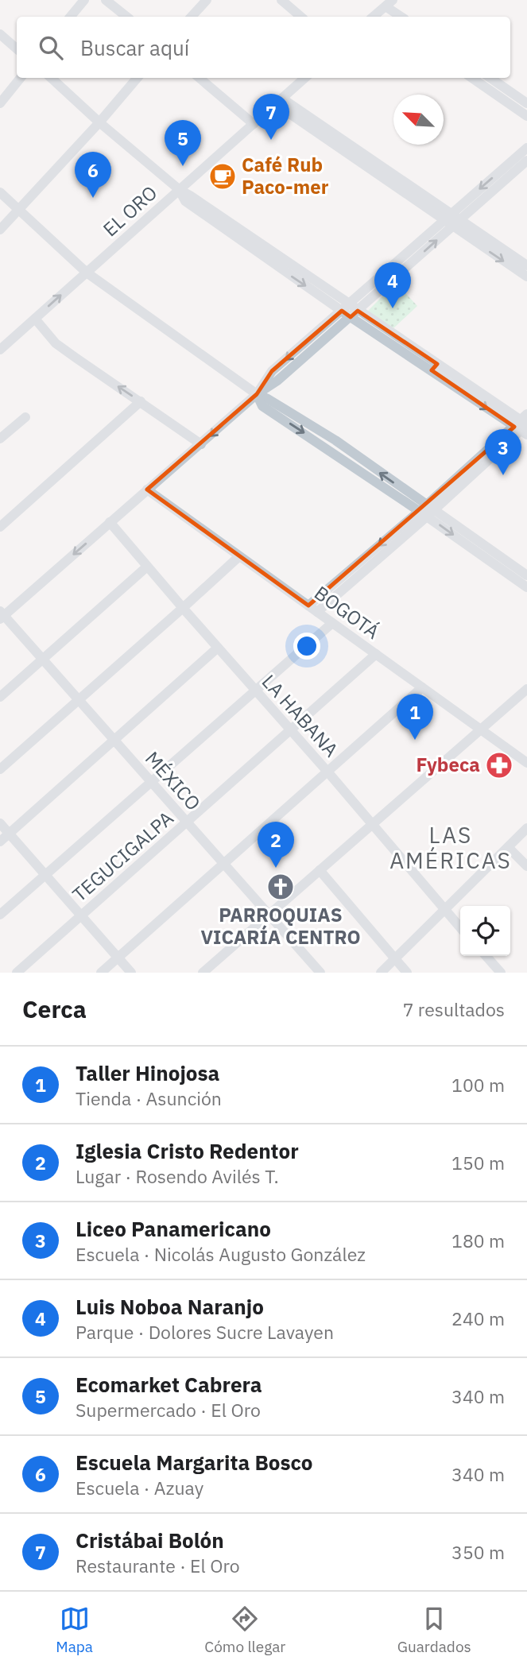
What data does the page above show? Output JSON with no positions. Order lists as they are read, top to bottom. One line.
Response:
{"streets":{"street":["EL ORO","BOGOTÁ","LA HABANA","MÉXICO","TEGUCIGALPA"]},"crossings":[["BOGOTÁ","TEGUCIGALPA"],["LA HABANA","TEGUCIGALPA"],["MÉXICO","TEGUCIGALPA"]],"districts":["LAS AMÉRICAS"],"places":{"cafe":["Café Rub Paco-mer"],"pharmacy":["Fybeca"],"church":["PARROQUIAS VICARÍA CENTRO"]},"north":"top left","page":{"search":"Buscar aquí","pins":["7","5","6","4","3","1","2"],"heading":["Cerca","7 resultados"],"list":[{"mark":"1","name":"Taller Hinojosa","note":"Tienda · Asunción","value":"100 m"},{"mark":"2","name":"Iglesia Cristo Redentor","note":"Lugar · Rosendo Avilés T.","value":"150 m"},{"mark":"3","name":"Liceo Panamericano","note":"Escuela · Nicolás Augusto González","value":"180 m"},{"mark":"4","name":"Luis Noboa Naranjo","note":"Parque · Dolores Sucre Lavayen","value":"240 m"},{"mark":"5","name":"Ecomarket Cabrera","note":"Supermercado · El Oro","value":"340 m"},{"mark":"6","name":"Escuela Margarita Bosco","note":"Escuela · Azuay","value":"340 m"},{"mark":"7","name":"Cristábai Bolón","note":"Restaurante · El Oro","value":"350 m"}],"nav":["Mapa","Cómo llegar","Guardados"]}}
